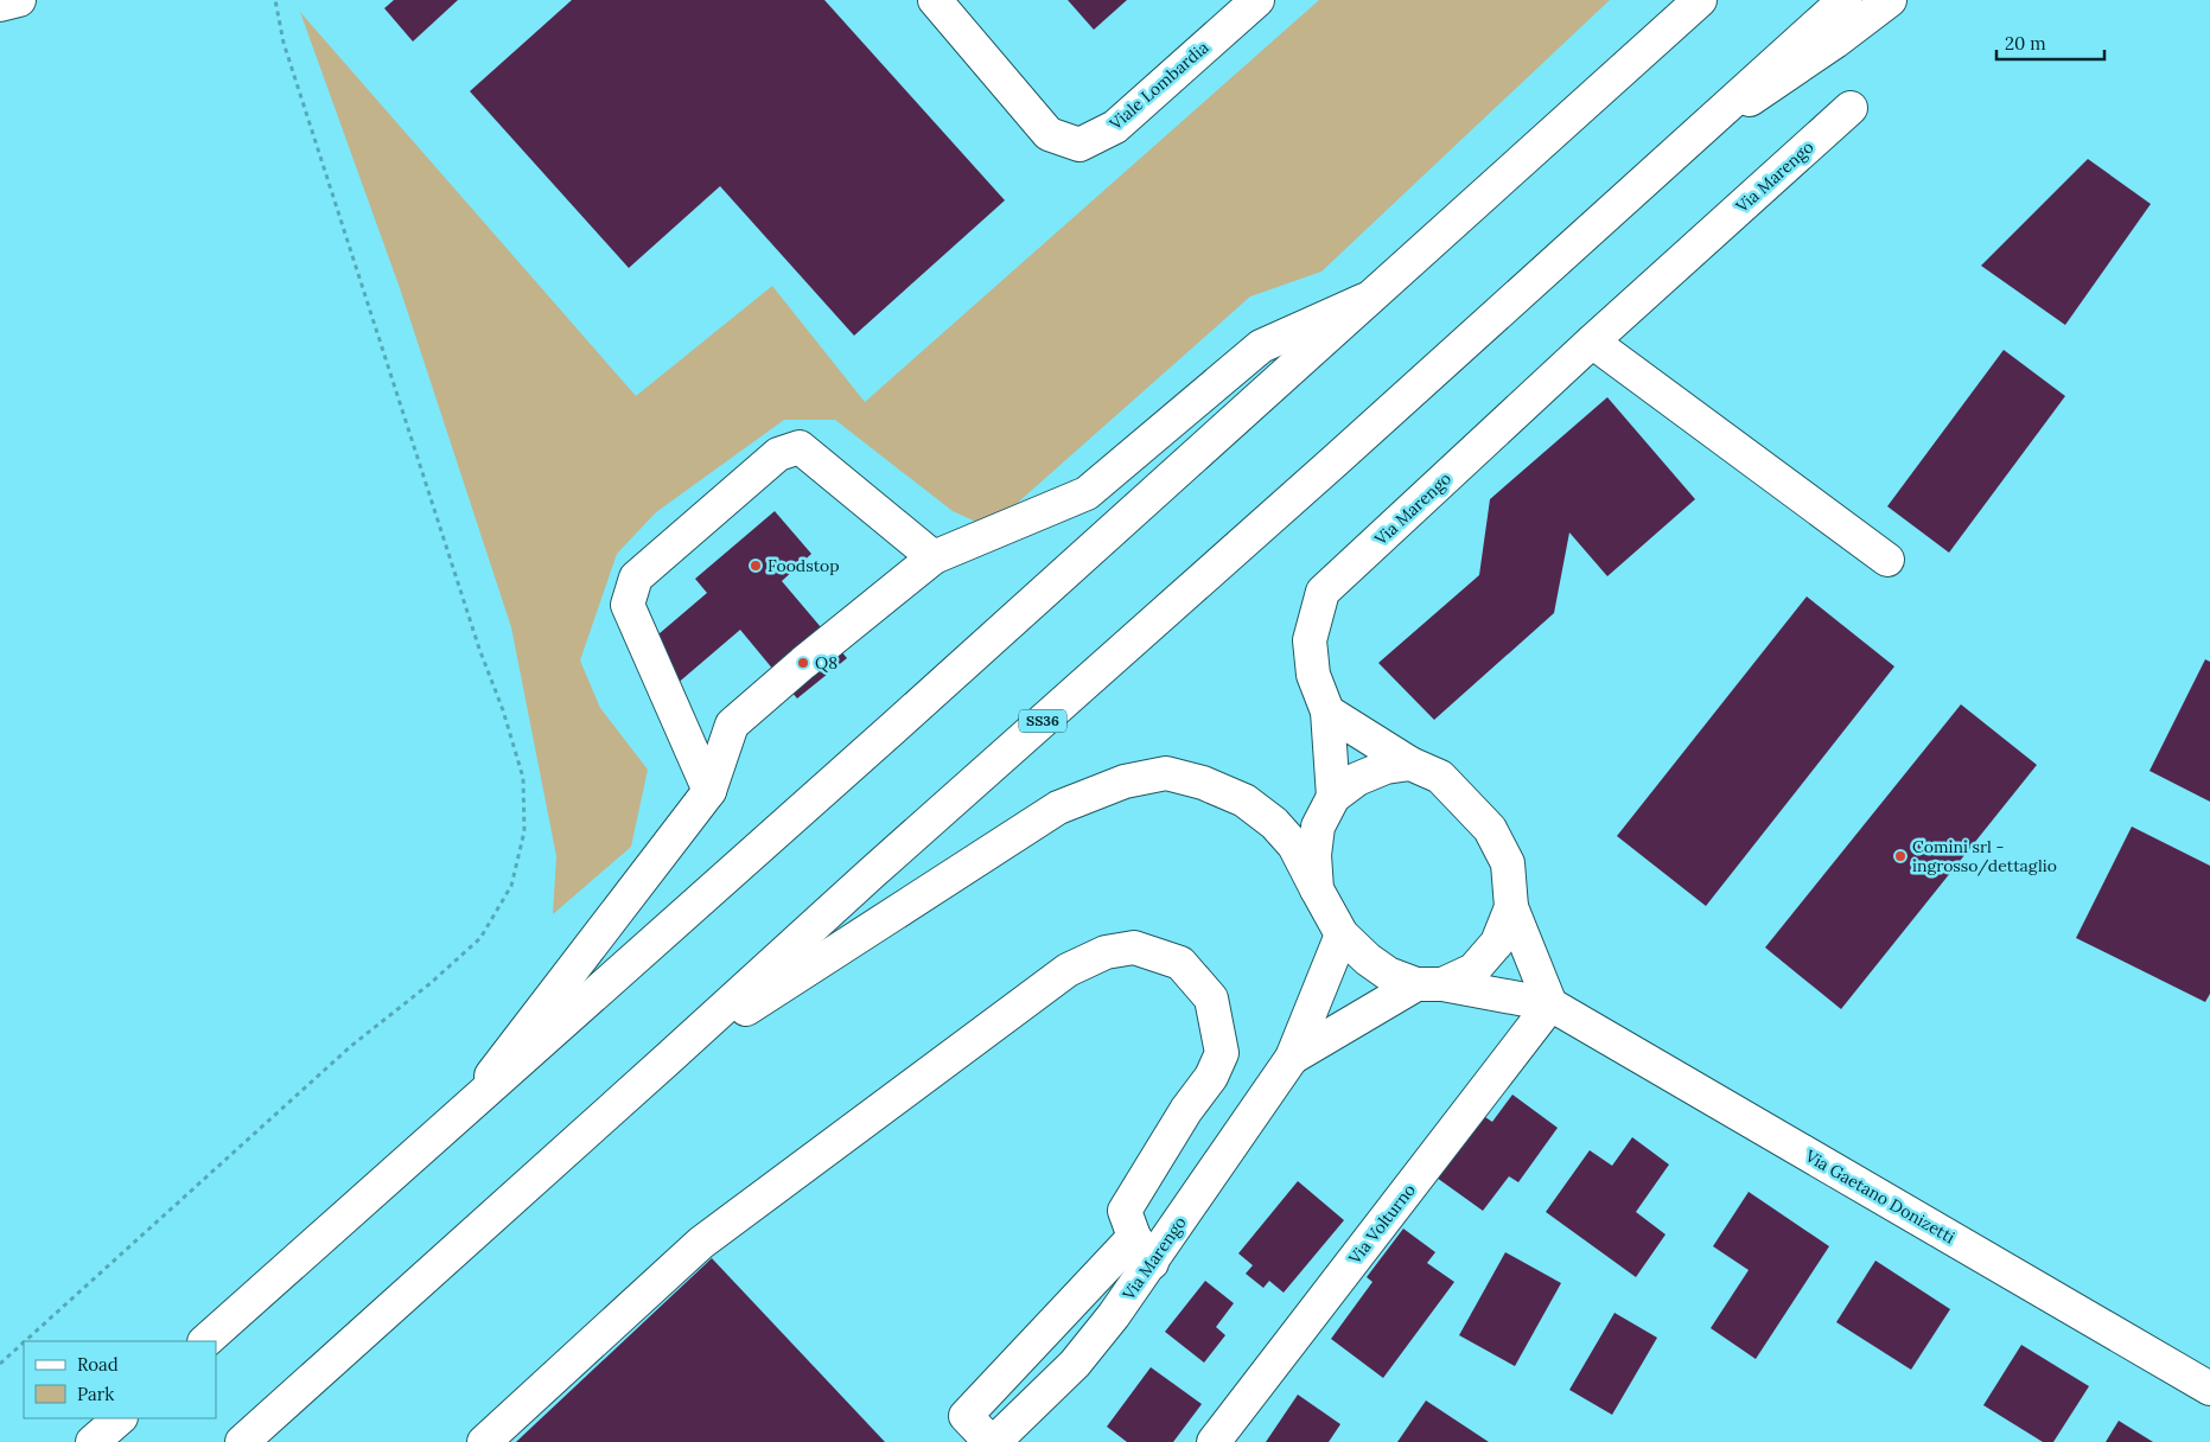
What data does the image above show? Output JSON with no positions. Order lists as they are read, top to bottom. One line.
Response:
{"streets":{"main road":["Viale Lombardia","Via Marengo","SS36","Via Gaetano Donizetti","Via Volturno"]},"crossings":[["Via Marengo","Via Gaetano Donizetti"],["Via Gaetano Donizetti","Via Volturno"]],"places":["Foodstop","Q8","Comini srl - ingrosso/dettaglio"],"legend":["Road","Park"],"scale_bar":"20 m"}
